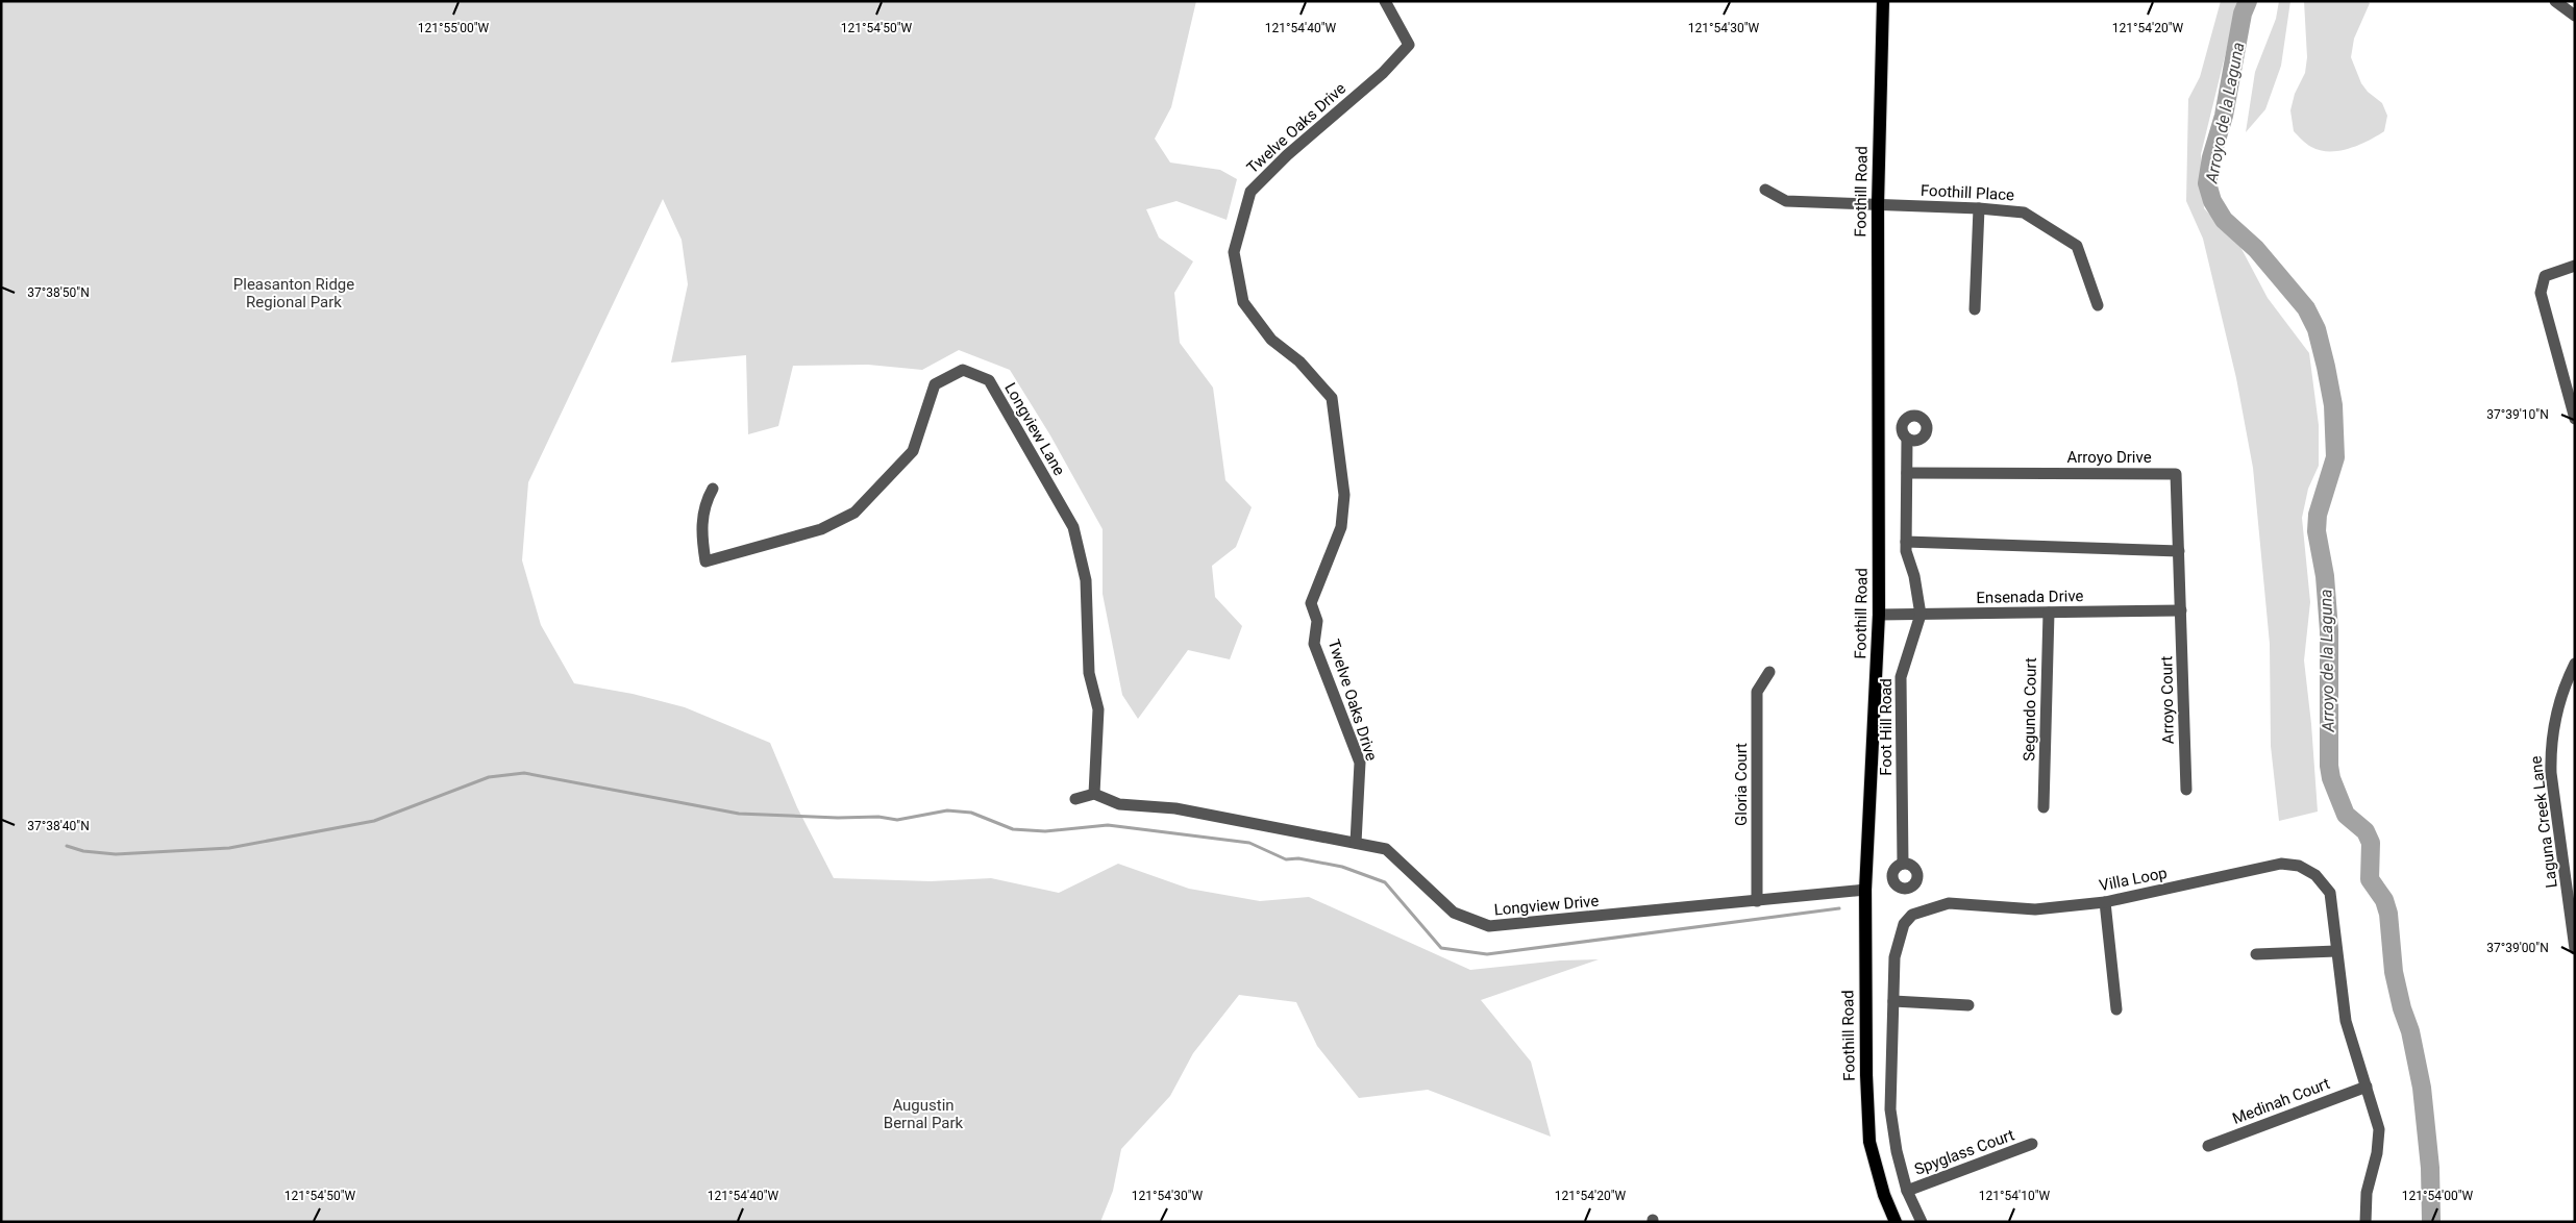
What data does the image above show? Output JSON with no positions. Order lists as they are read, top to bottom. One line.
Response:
{"streets":{"main road":["Foothill Road"],"street":["Twelve Oaks Drive","Foothill Place","Longview Lane","Arroyo Drive","Ensenada Drive","Arroyo Court","Segundo Court","Foot Hill Road","Gloria Court","Laguna Creek Lane","Villa Loop","Longview Drive","Medinah Court","Spyglass Court"]},"crossings":[["Twelve Oaks Drive","Longview Drive"],["Foothill Road","Foothill Place"],["Foothill Road","Ensenada Drive"],["Foothill Road","Longview Drive"],["Longview Lane","Longview Drive"],["Arroyo Drive","Ensenada Drive"],["Arroyo Drive","Arroyo Court"],["Arroyo Drive","Foot Hill Road"],["Ensenada Drive","Arroyo Court"],["Ensenada Drive","Segundo Court"],["Ensenada Drive","Foot Hill Road"],["Gloria Court","Longview Drive"],["Villa Loop","Medinah Court"],["Villa Loop","Spyglass Court"]],"water":["Arroyo de la Laguna"],"parks":["Pleasanton Ridge Regional Park","Augustin Bernal Park"],"coordinates":["121°55'00\"W","121°54'50\"W","121°54'40\"W","121°54'30\"W","121°54'20\"W","37°38'50\"N","37°39'10\"N","37°38'40\"N","37°39'00\"N","121°54'00\"W","121°54'10\"W"]}
